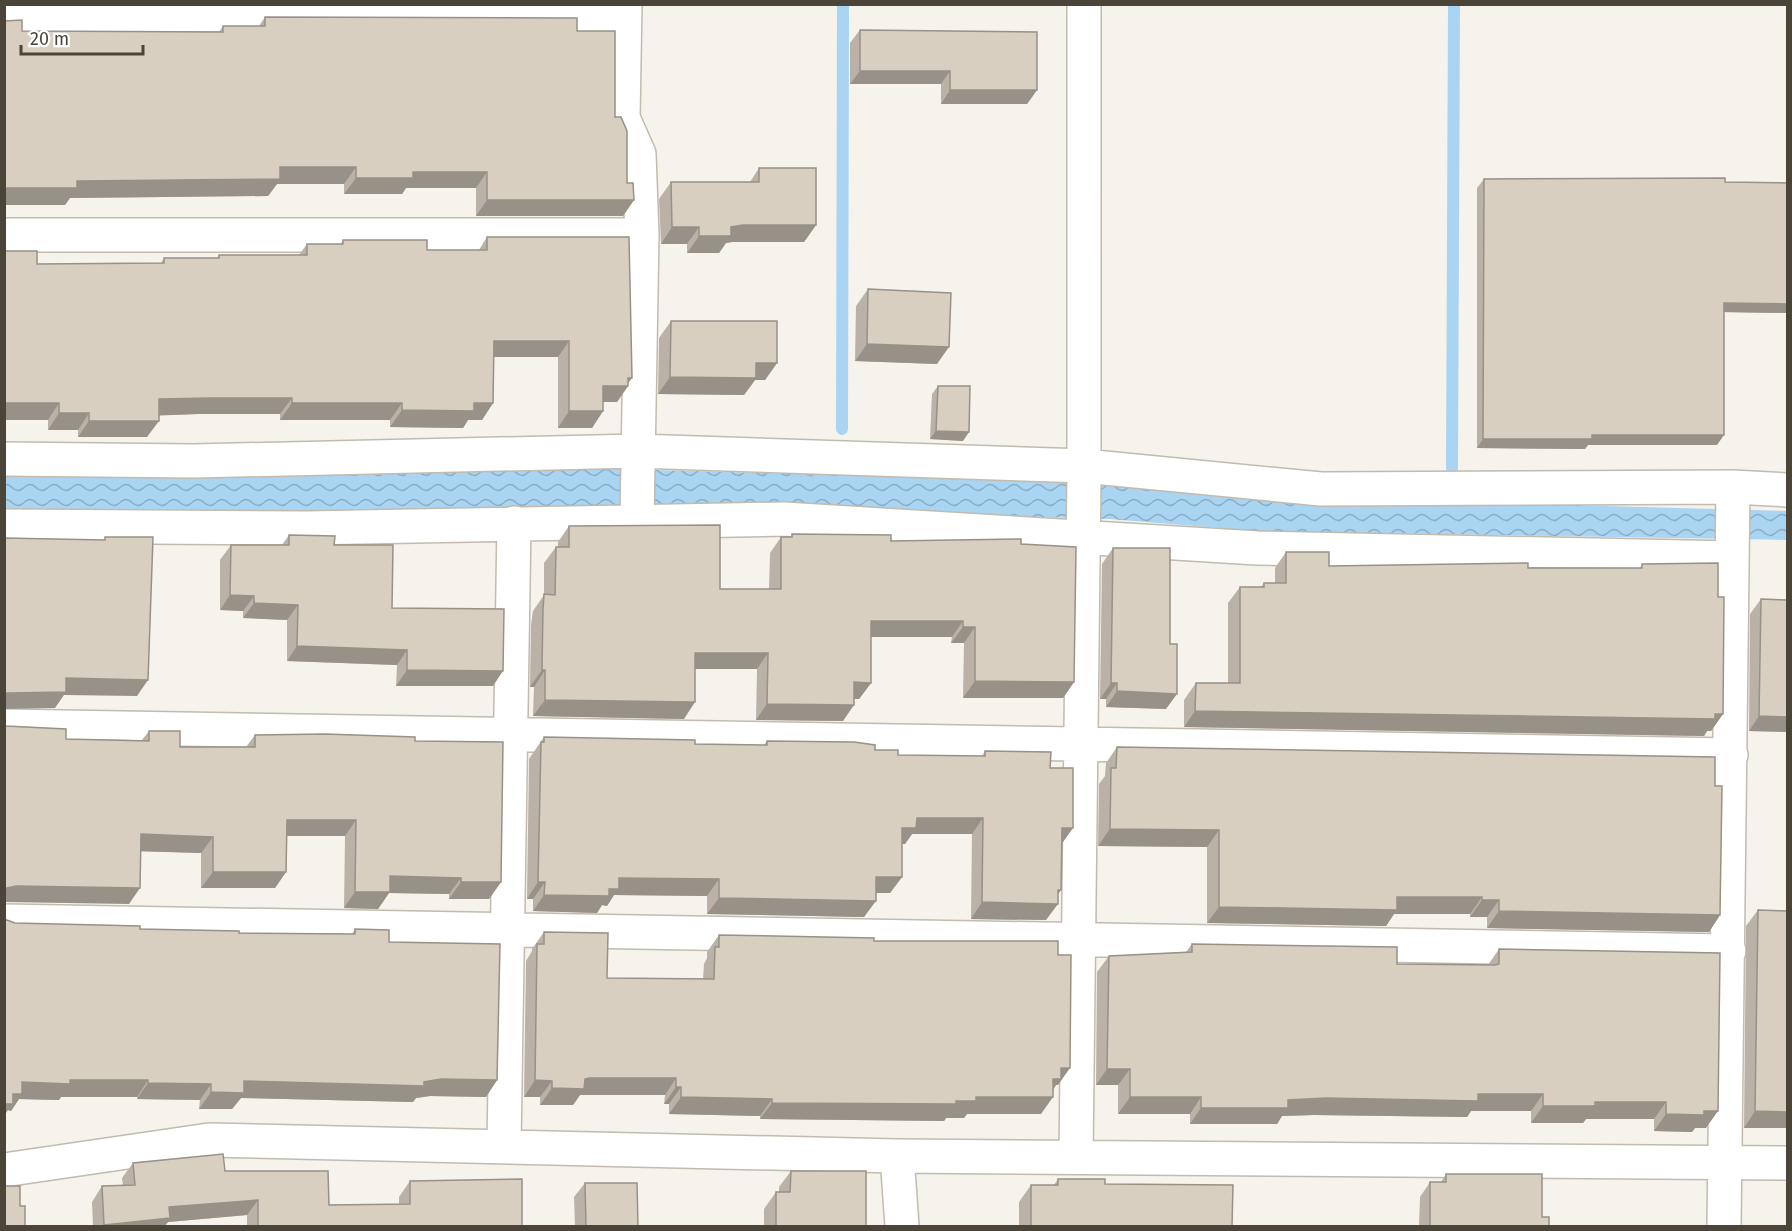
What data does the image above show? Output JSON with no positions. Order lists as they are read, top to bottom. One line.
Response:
{"scale_bar":"20 m"}
